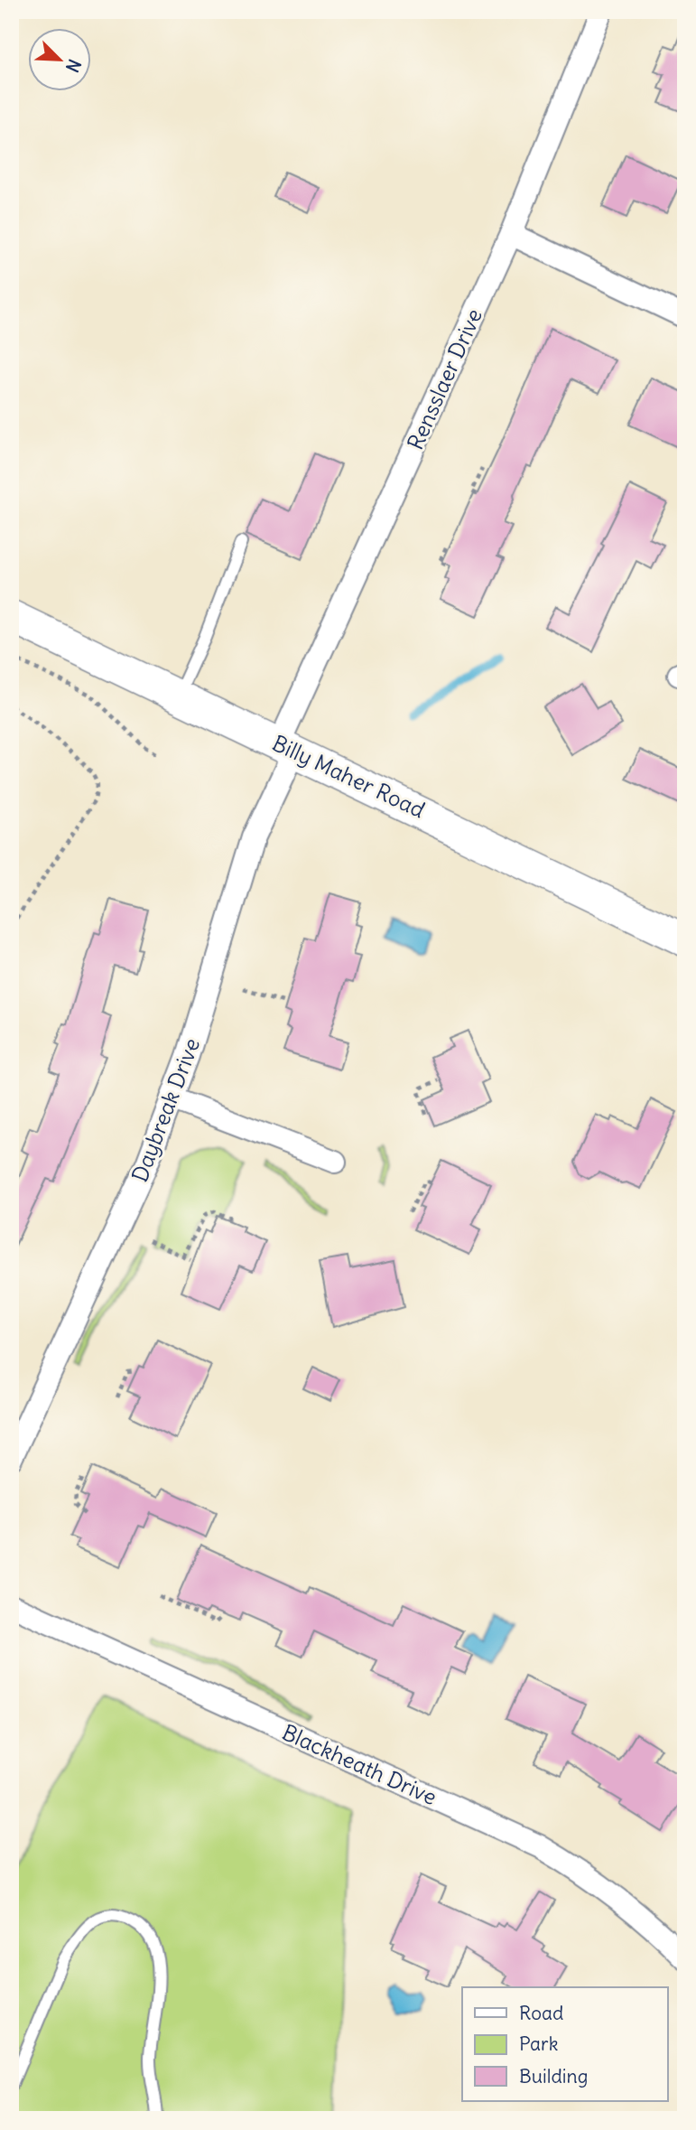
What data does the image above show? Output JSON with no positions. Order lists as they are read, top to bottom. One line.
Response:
{"streets":{"main road":["Billy Maher Road"],"street":["Rensslaer Drive","Daybreak Drive","Blackheath Drive"]},"crossings":[["Rensslaer Drive","Billy Maher Road"],["Rensslaer Drive","Daybreak Drive"],["Billy Maher Road","Daybreak Drive"]],"legend":["Road","Park","Building"],"north":"bottom right"}
